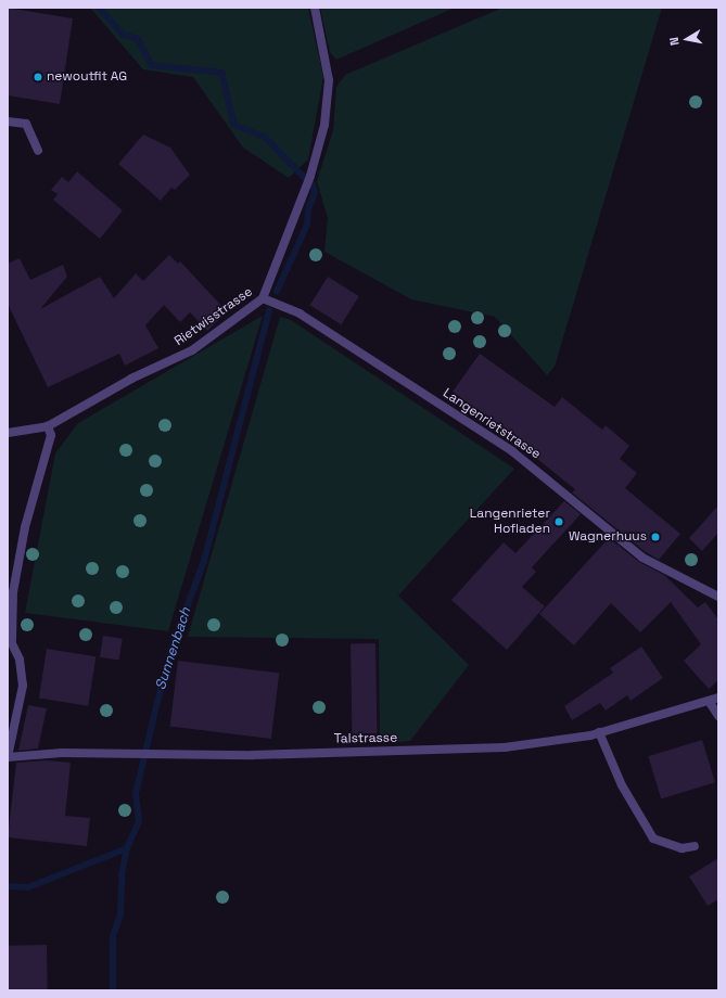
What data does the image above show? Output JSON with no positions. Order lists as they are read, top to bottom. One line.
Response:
{"streets":{"street":["Rietwisstrasse","Langenrietstrasse","Talstrasse"]},"crossings":[["Rietwisstrasse","Langenrietstrasse"]],"water":["Sunnenbach"],"places":["newoutfit AG","Langenrieter Hofladen","Wagnerhuus"],"north":"left"}
